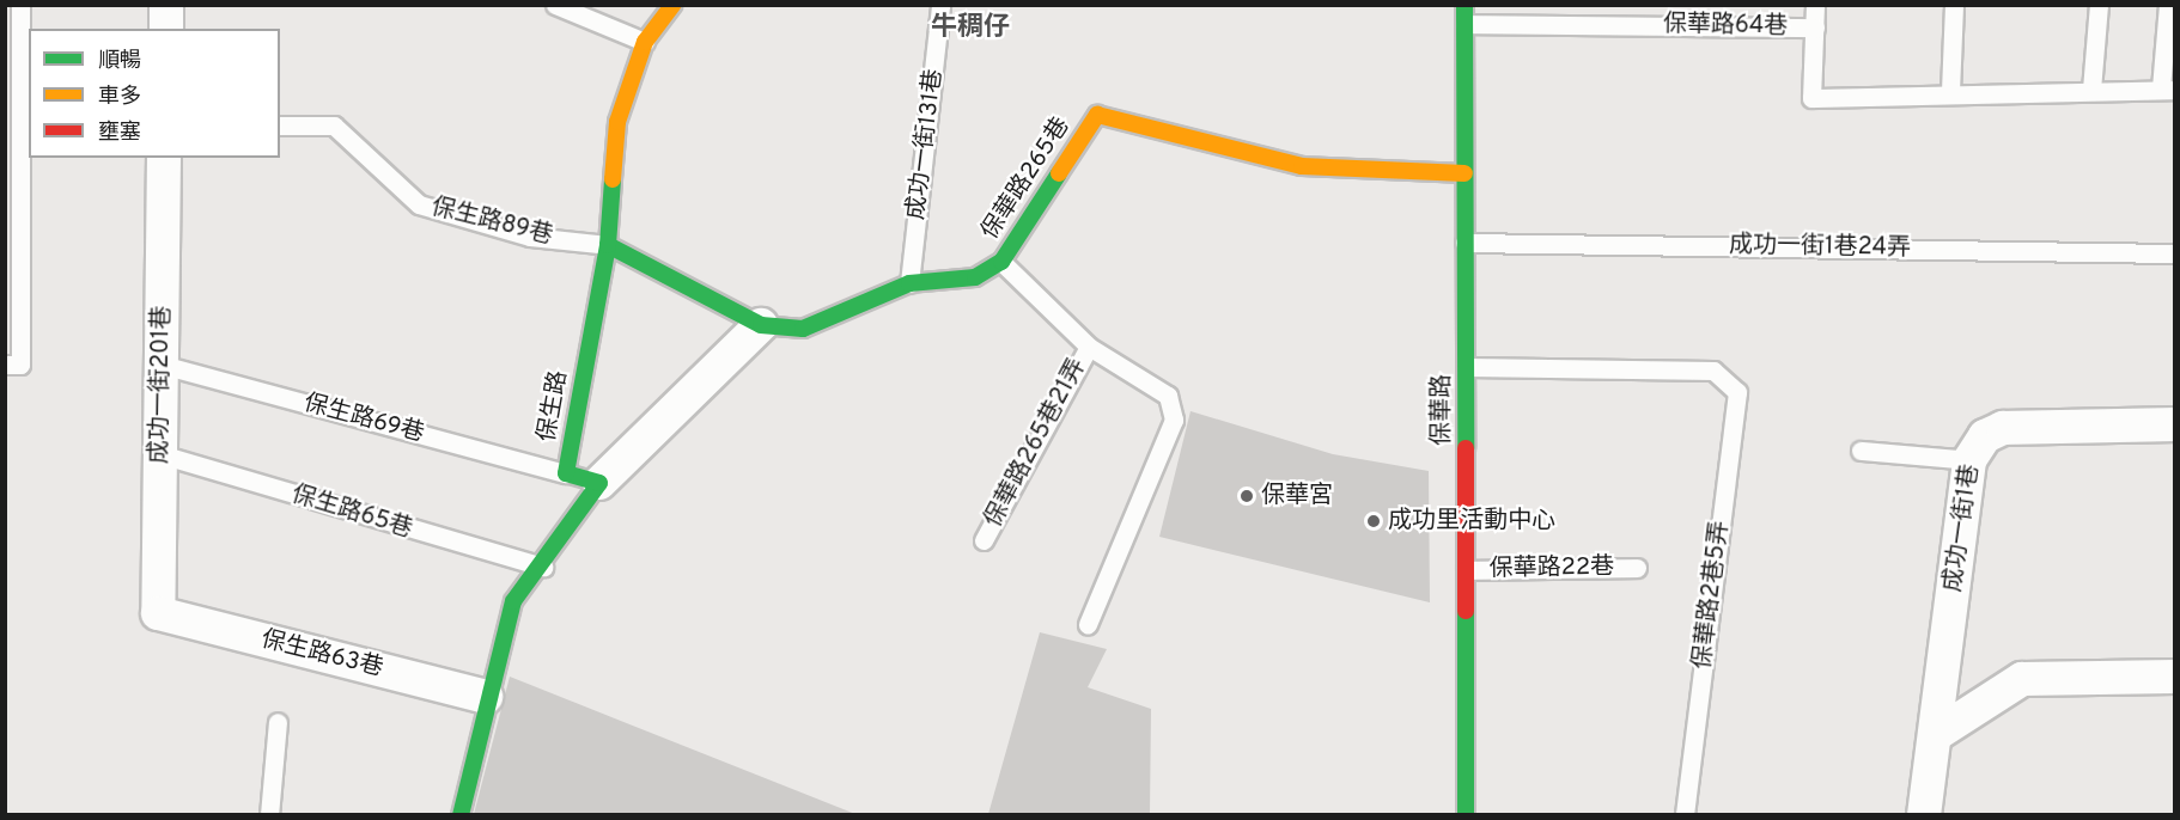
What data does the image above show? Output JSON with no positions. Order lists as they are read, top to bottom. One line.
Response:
{"streets":{"street":["保華路265巷","成功一街201巷","保生路","保華路","成功一街1巷","保生路63巷"],"lane":["保華路64巷","成功一街131巷","保生路89巷","成功一街1巷24弄","保生路69巷","保華路265巷21弄","保生路65巷","保華路22巷","保華路2巷5弄"]},"crossings":[["保華路64巷","保華路"],["成功一街131巷","保華路265巷"],["保華路265巷","保生路89巷"],["保華路265巷","保生路"],["保華路265巷","保華路"],["保華路265巷","保華路265巷21弄"],["保生路89巷","保生路"],["成功一街1巷24弄","保華路"],["成功一街201巷","保生路69巷"],["成功一街201巷","保生路65巷"],["成功一街201巷","保生路63巷"],["保生路","保生路69巷"],["保華路","保華路22巷"],["保華路","保華路2巷5弄"]],"districts":["牛稠仔"],"places":["保華宮","成功里活動中心"],"legend":["順暢","車多","壅塞"]}
